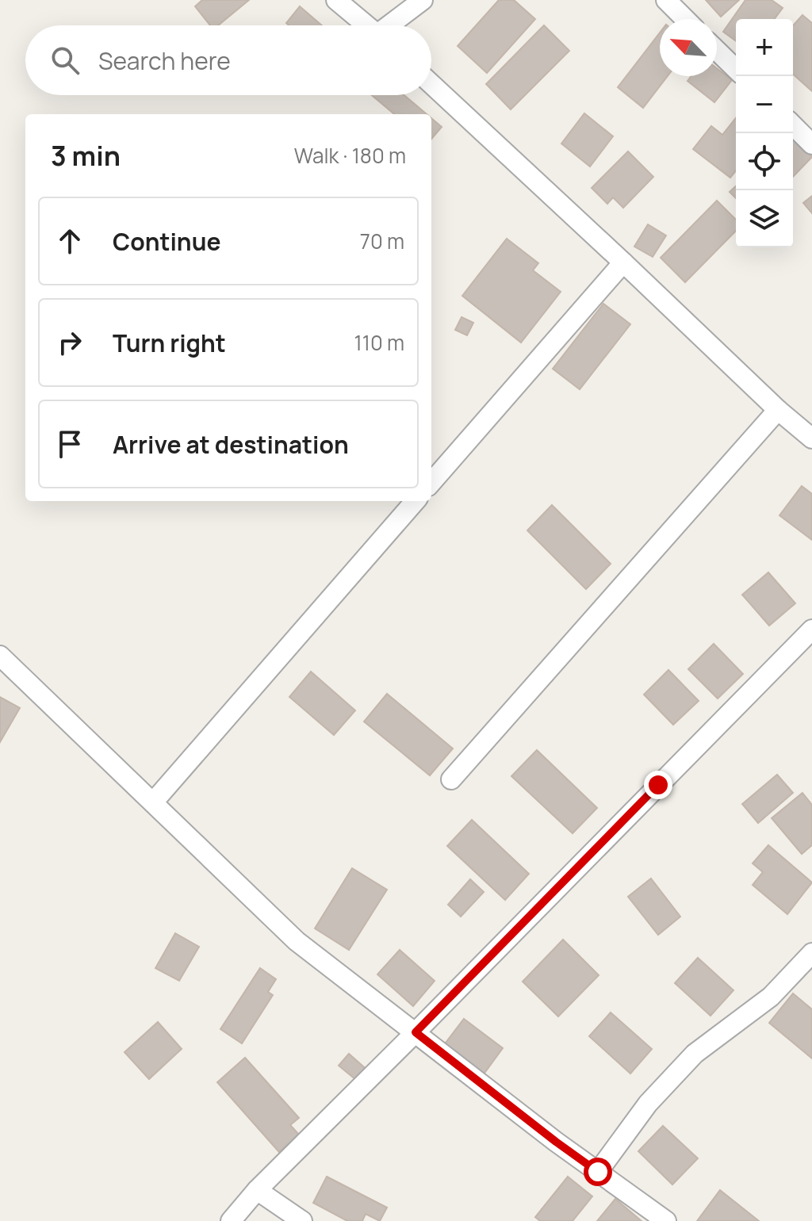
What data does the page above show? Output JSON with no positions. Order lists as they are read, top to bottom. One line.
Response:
{"north":"top left","page":{"map_buttons":["+","−"],"search":"Search here","heading":["3 min","Walk · 180 m"],"list":[["Continue","70 m"],["Turn right","110 m"],"Arrive at destination"]}}
